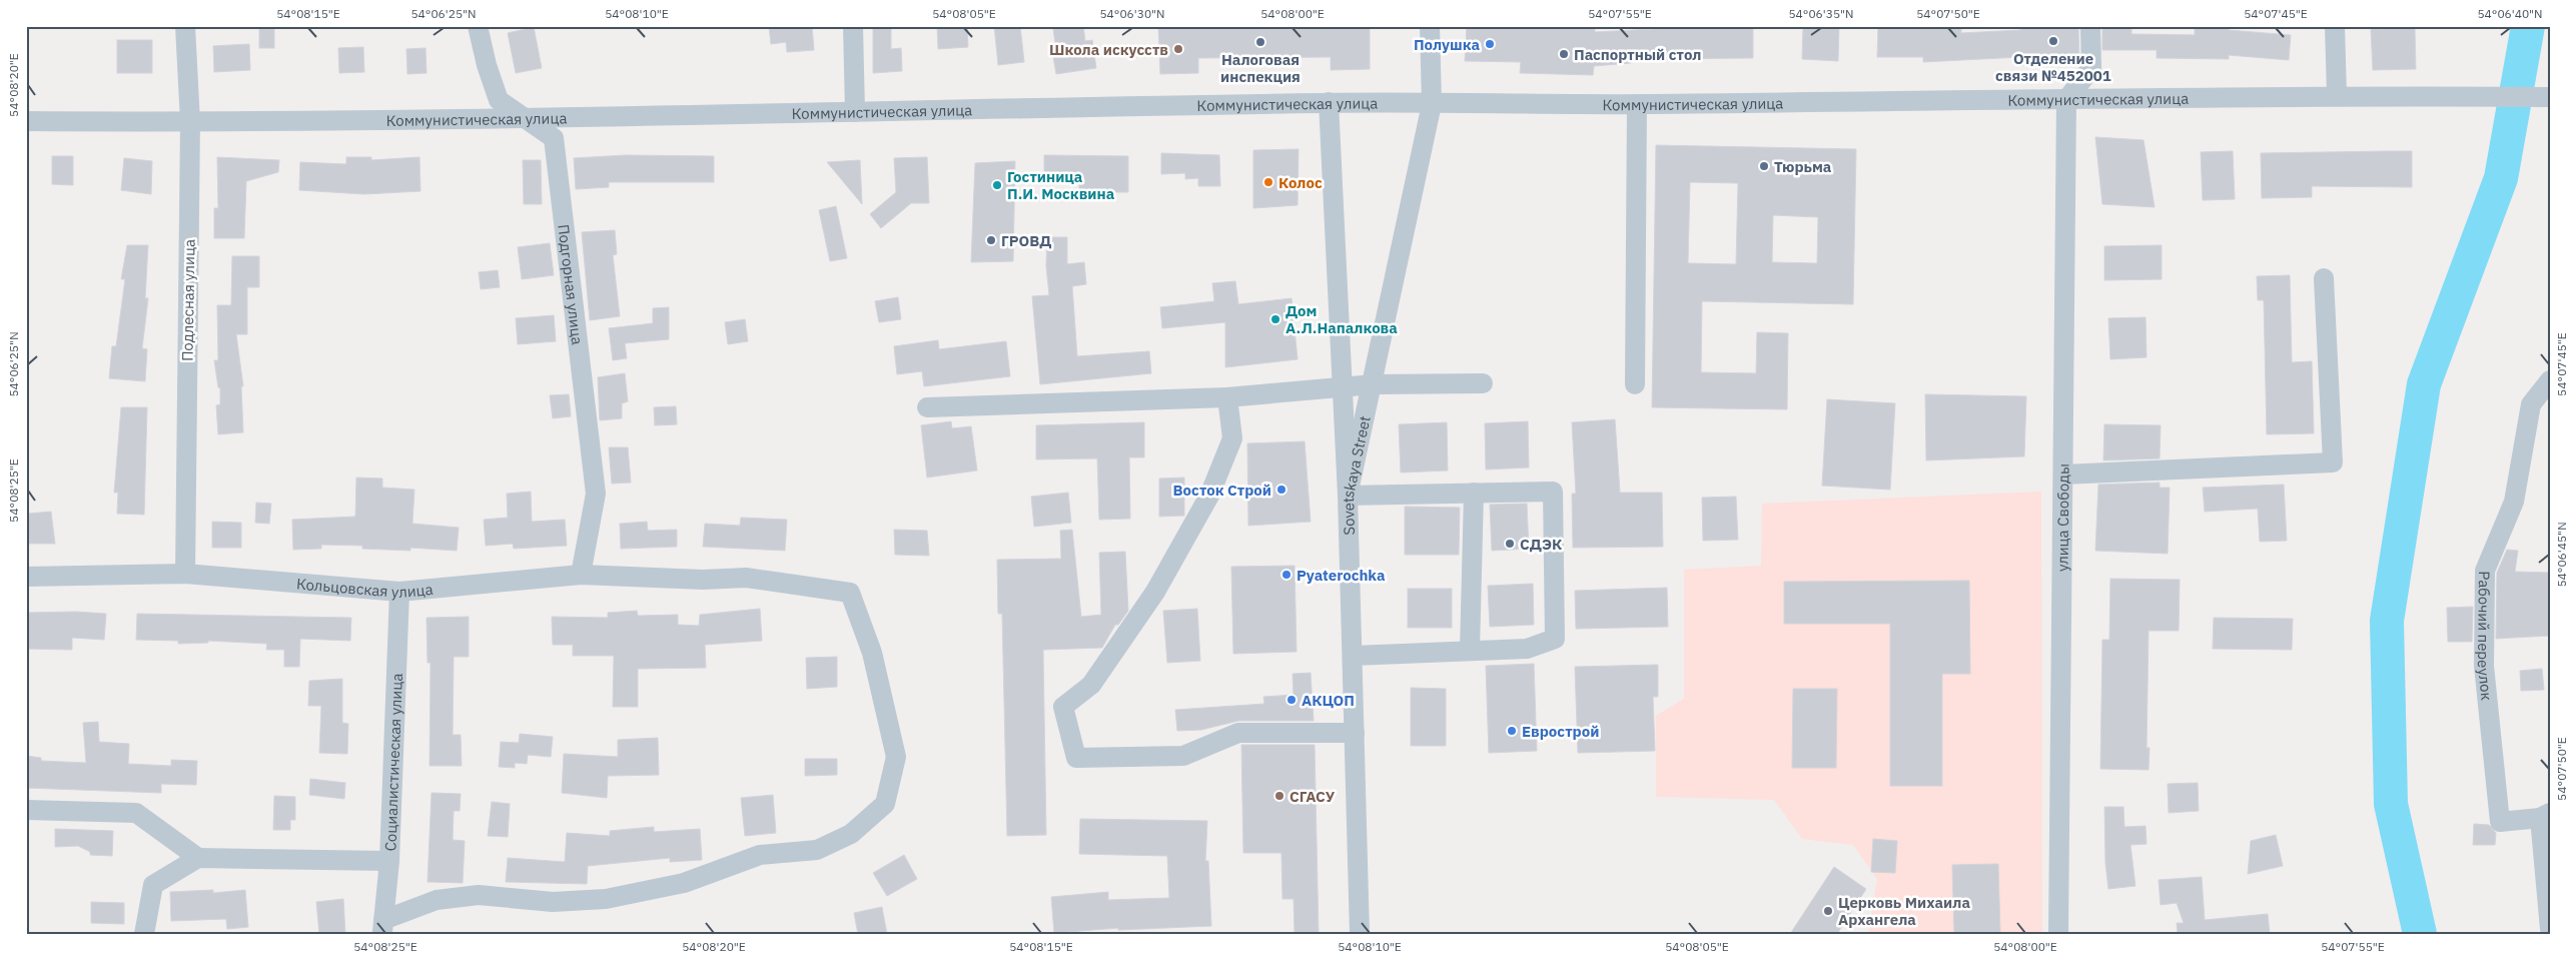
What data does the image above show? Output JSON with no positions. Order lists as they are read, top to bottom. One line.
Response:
{"streets":{"street":["Коммунистическая улица","Подгорная улица","Подлесная улица","Sovetskaya Street","улица Свободы","Кольцовская улица","Рабочий переулок","Социалистическая улица"]},"crossings":[["Коммунистическая улица","Подгорная улица"],["Коммунистическая улица","Подлесная улица"],["Коммунистическая улица","Sovetskaya Street"],["Коммунистическая улица","улица Свободы"],["Подгорная улица","Кольцовская улица"],["Подлесная улица","Кольцовская улица"],["Кольцовская улица","Социалистическая улица"]],"places":["Отделение связи №452001","Налоговая инспекция","Полушка","Школа искусств","Паспортный стол","Тюрьма","Колос","Гостиница П.И. Москвина","ГРОВД","Дом А.Л.Напалкова","Восток Строй","СДЭК","Pyaterochka","АКЦОП","Еврострой","СГАСУ","Церковь Михаила Архангела"],"coordinates":["54°08'15\"E","54°06'25\"N","54°08'10\"E","54°08'05\"E","54°06'30\"N","54°08'00\"E","54°07'55\"E","54°06'35\"N","54°07'50\"E","54°07'45\"E","54°06'40\"N","54°08'20\"E","54°08'25\"E","54°06'45\"N"]}
